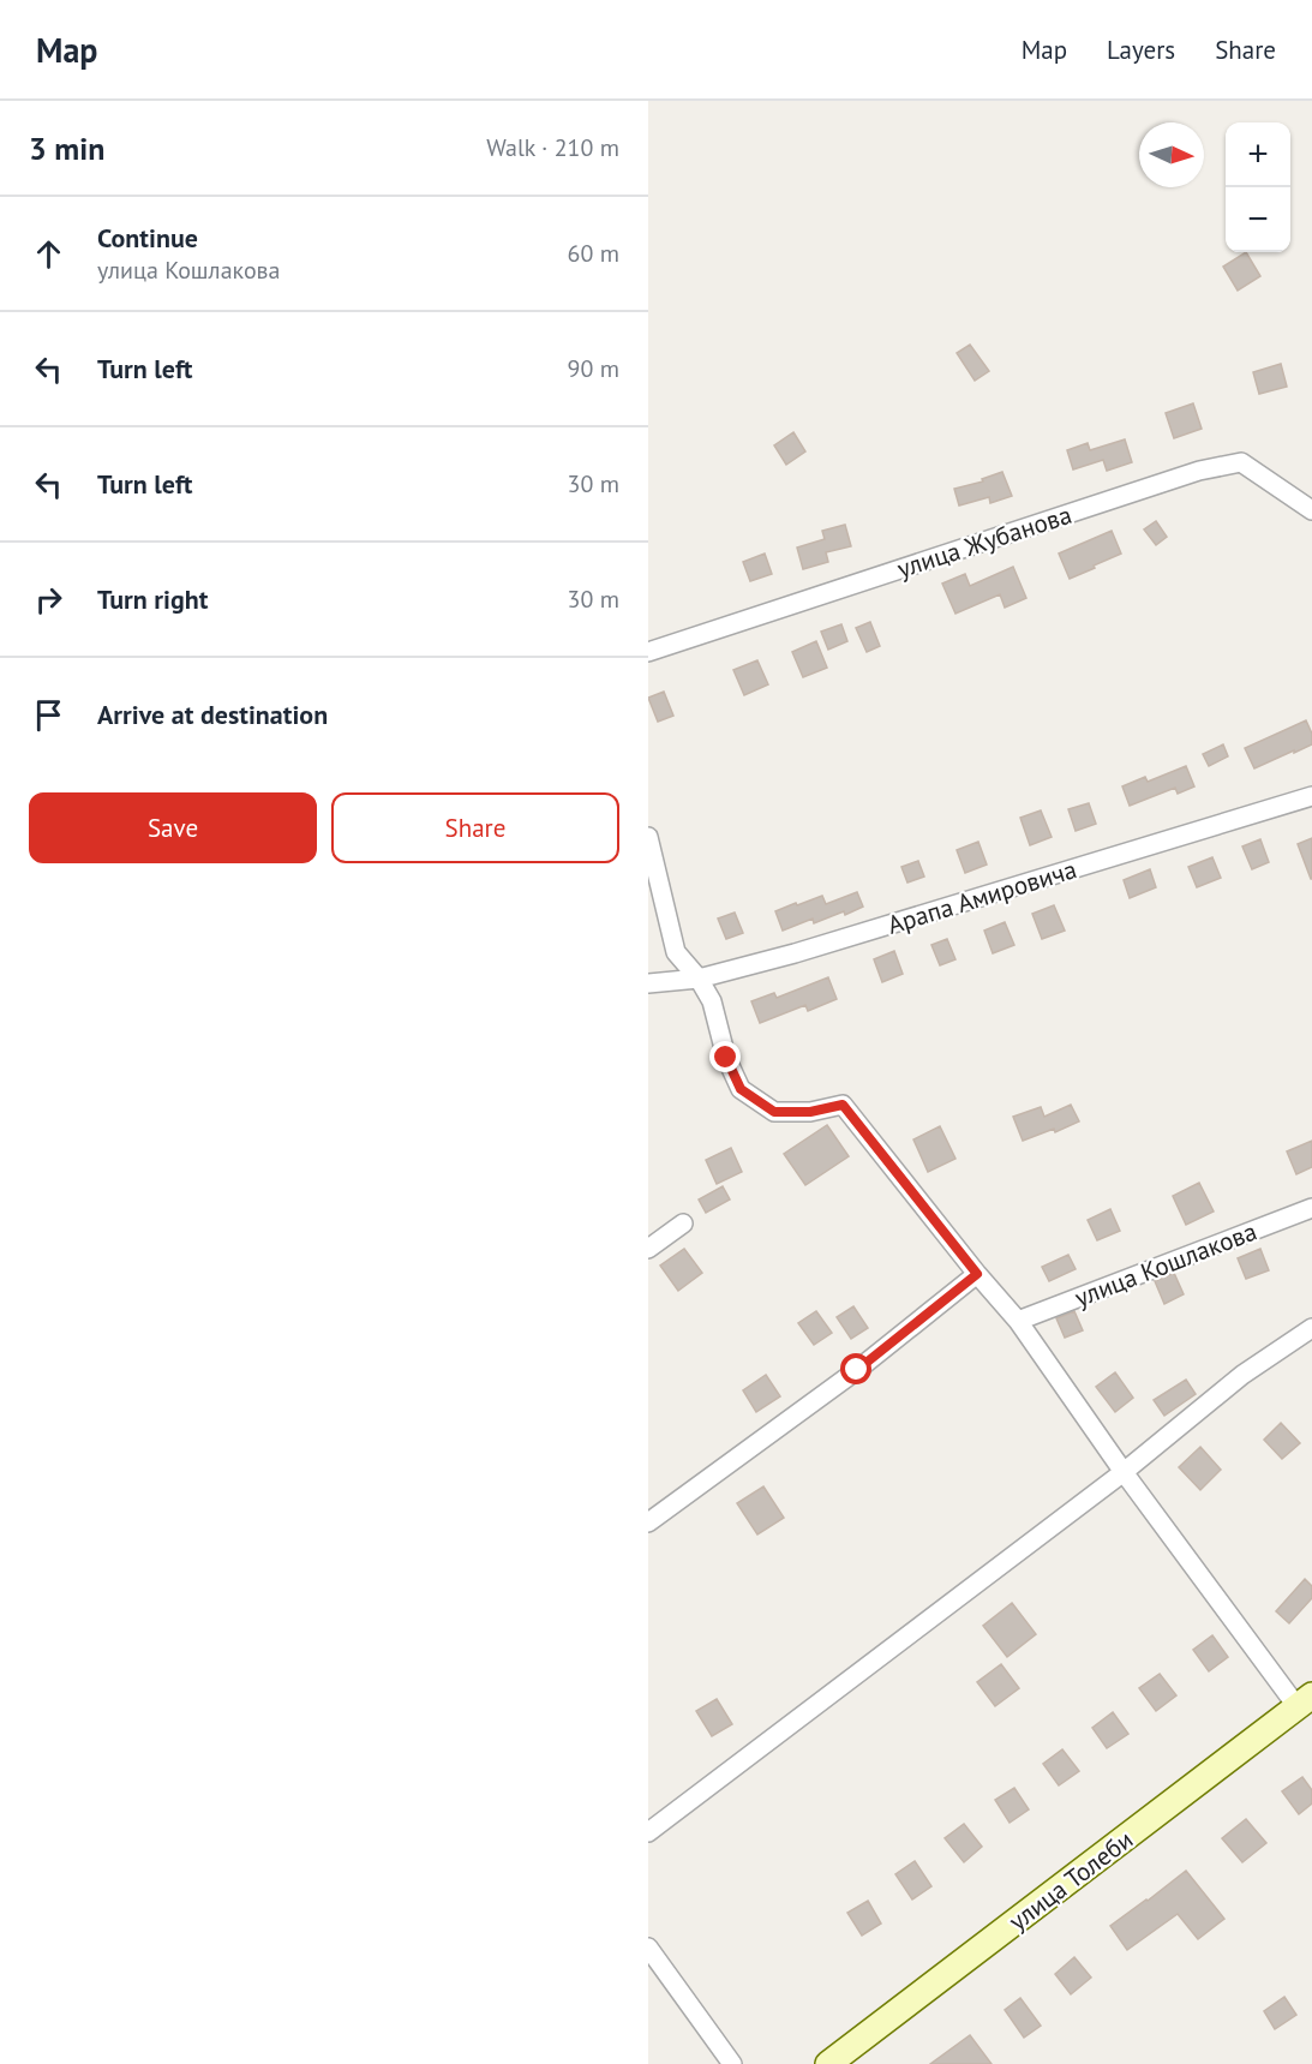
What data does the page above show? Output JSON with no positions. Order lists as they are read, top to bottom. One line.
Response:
{"streets":{"street":["улица Жубанова","Арапа Амировича","улица Кошлакова","улица Толеби"]},"north":"right","page":{"header":"Map","nav":["Map","Layers","Share"],"heading":["3 min","Walk · 210 m"],"map_buttons":["+","−"],"list":[["Continue","улица Кошлакова","60 m"],["Turn left","90 m"],["Turn left","30 m"],["Turn right","30 m"],"Arrive at destination"],"buttons":["Save","Share"]}}
